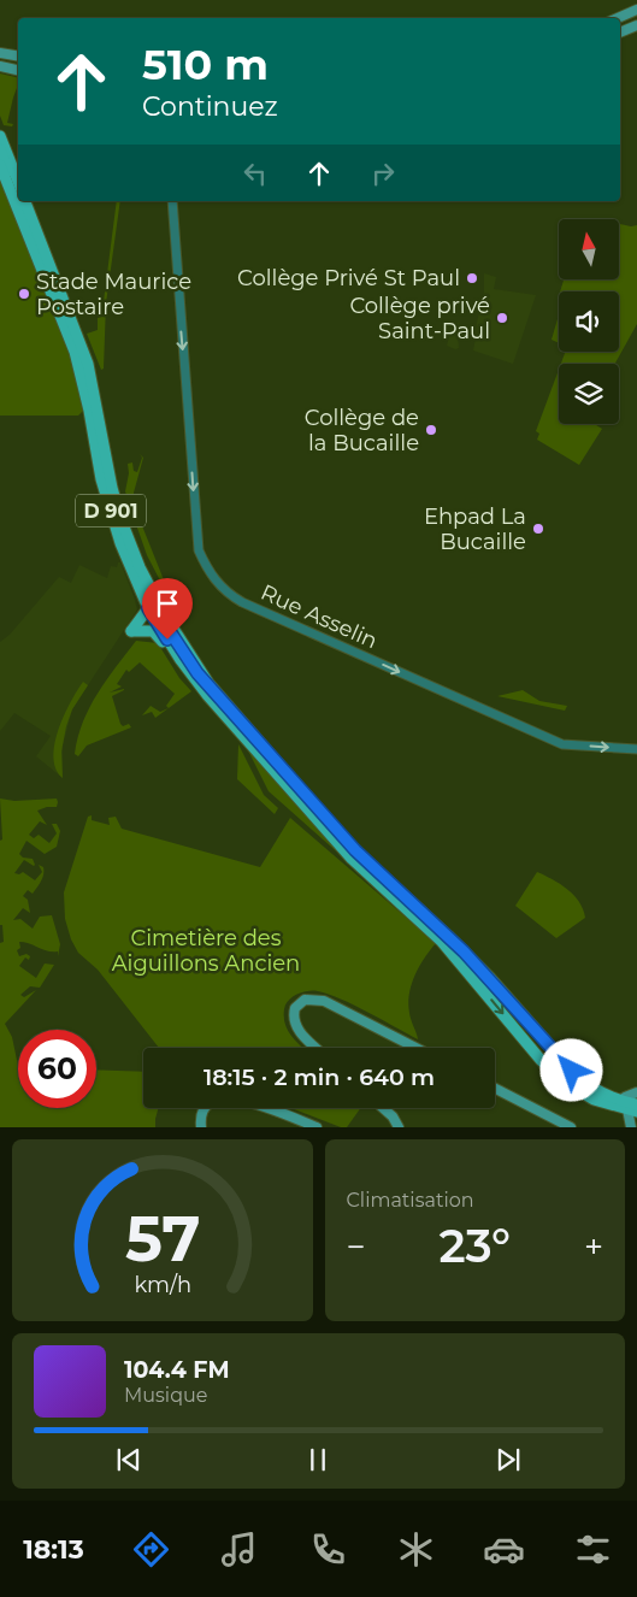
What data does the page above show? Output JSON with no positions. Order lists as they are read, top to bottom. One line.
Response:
{"streets":{"main road":["D 901"],"street":["Rue Asselin"]},"one_way":["Rue Asselin"],"parks":["Cimetière des Aiguillons Ancien"],"places":["Collège Privé St Paul","Stade Maurice Postaire","Collège privé Saint-Paul","Collège de la Bucaille","Ehpad La Bucaille"],"north":"top","page":{"turn":["510 m","Continuez"],"limit":"60","trip":"18:15 · 2 min · 640 m","tile":"Climatisation","heat":["−","23°","+"],"song":["104.4 FM","Musique"],"tabs":"18:13","gauge":["57","km/h"]}}
